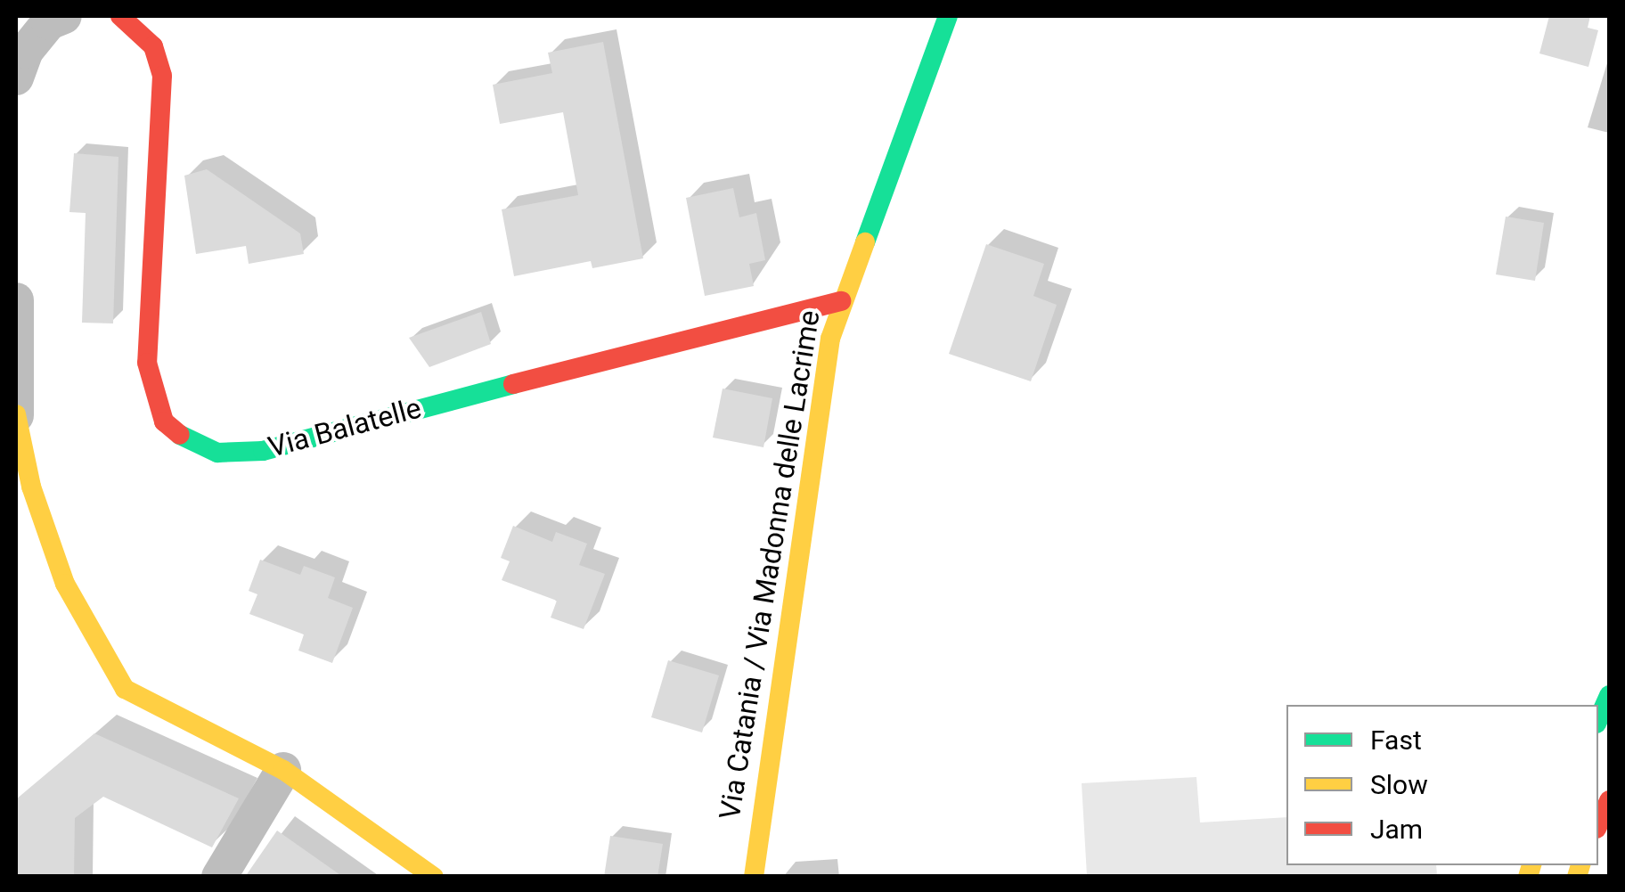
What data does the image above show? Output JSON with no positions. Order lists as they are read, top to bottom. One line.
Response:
{"streets":{"main road":["Via Balatelle","Via Catania / Via Madonna delle Lacrime"]},"crossings":[["Via Balatelle","Via Catania / Via Madonna delle Lacrime"]],"legend":["Fast","Slow","Jam"]}
